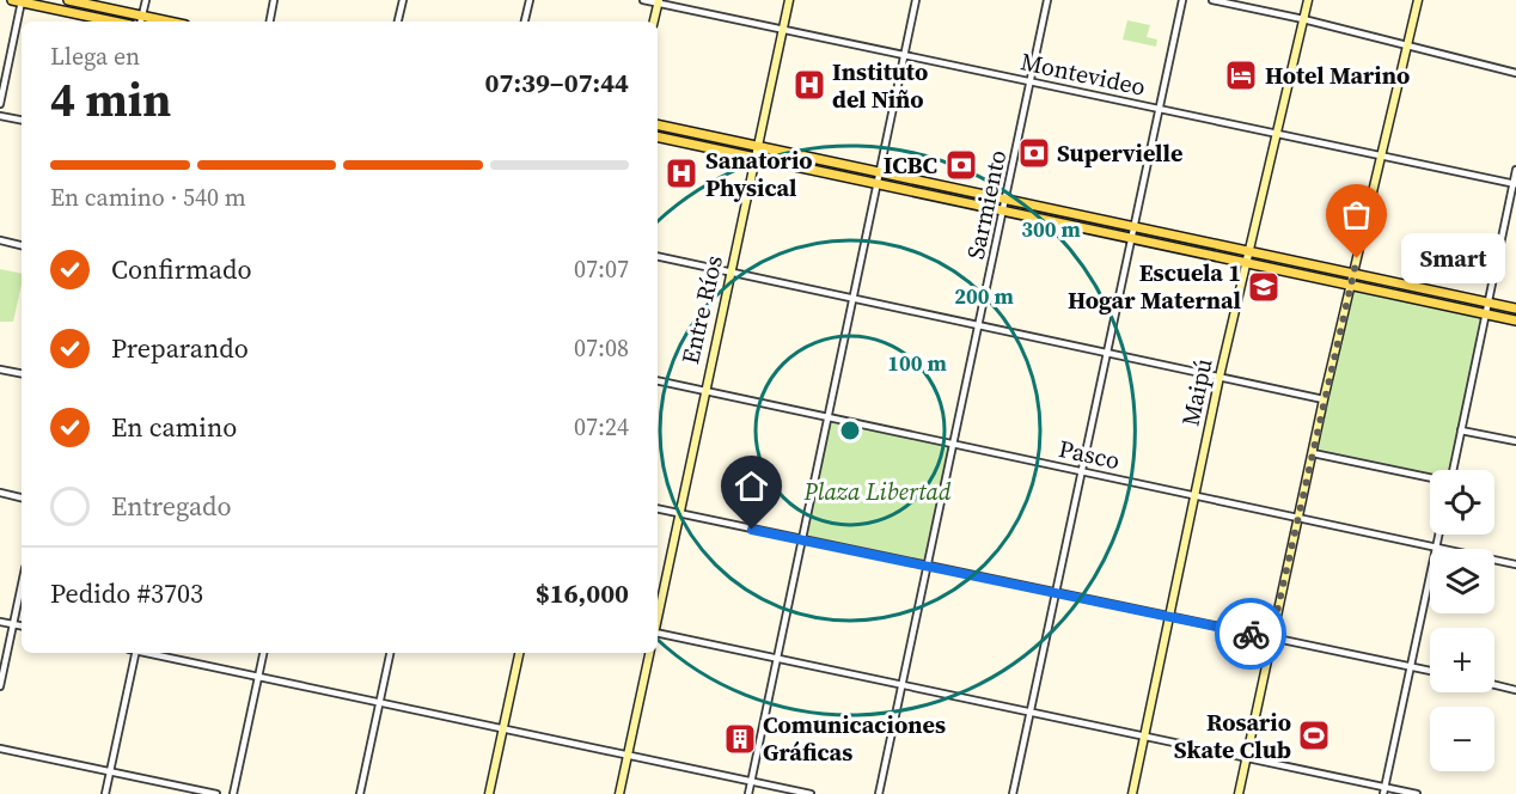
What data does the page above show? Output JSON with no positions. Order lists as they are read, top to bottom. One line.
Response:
{"streets":{"main road":["Entre Ríos","Maipú"],"street":["Montevideo","Sarmiento","Pasco"]},"crossings":[["Montevideo","Sarmiento"],["Montevideo","Entre Ríos"],["Montevideo","Maipú"],["Sarmiento","Pasco"],["Entre Ríos","Pasco"],["Maipú","Pasco"]],"parks":["Plaza Libertad"],"places":{"hotel":["Hotel Marino"],"hospital":["Instituto del Niño","Sanatorio Physical"],"bank":["Supervielle","ICBC"],"other":["Smart"],"school or university":["Escuela 1 Hogar Maternal"],"sports":["Rosario Skate Club"],"building":["Comunicaciones Gráficas"]},"page":{"heading":["4 min","Llega en","07:39–07:44"],"panel":["Pedido #3703","$16,000"],"bar":"En camino · 540 m","list":[["Confirmado","07:07"],["Preparando","07:08"],["En camino","07:24"],"Entregado"],"bubble":"Smart","map_buttons":["+","−"]},"rings":["300 m","200 m","100 m"]}
